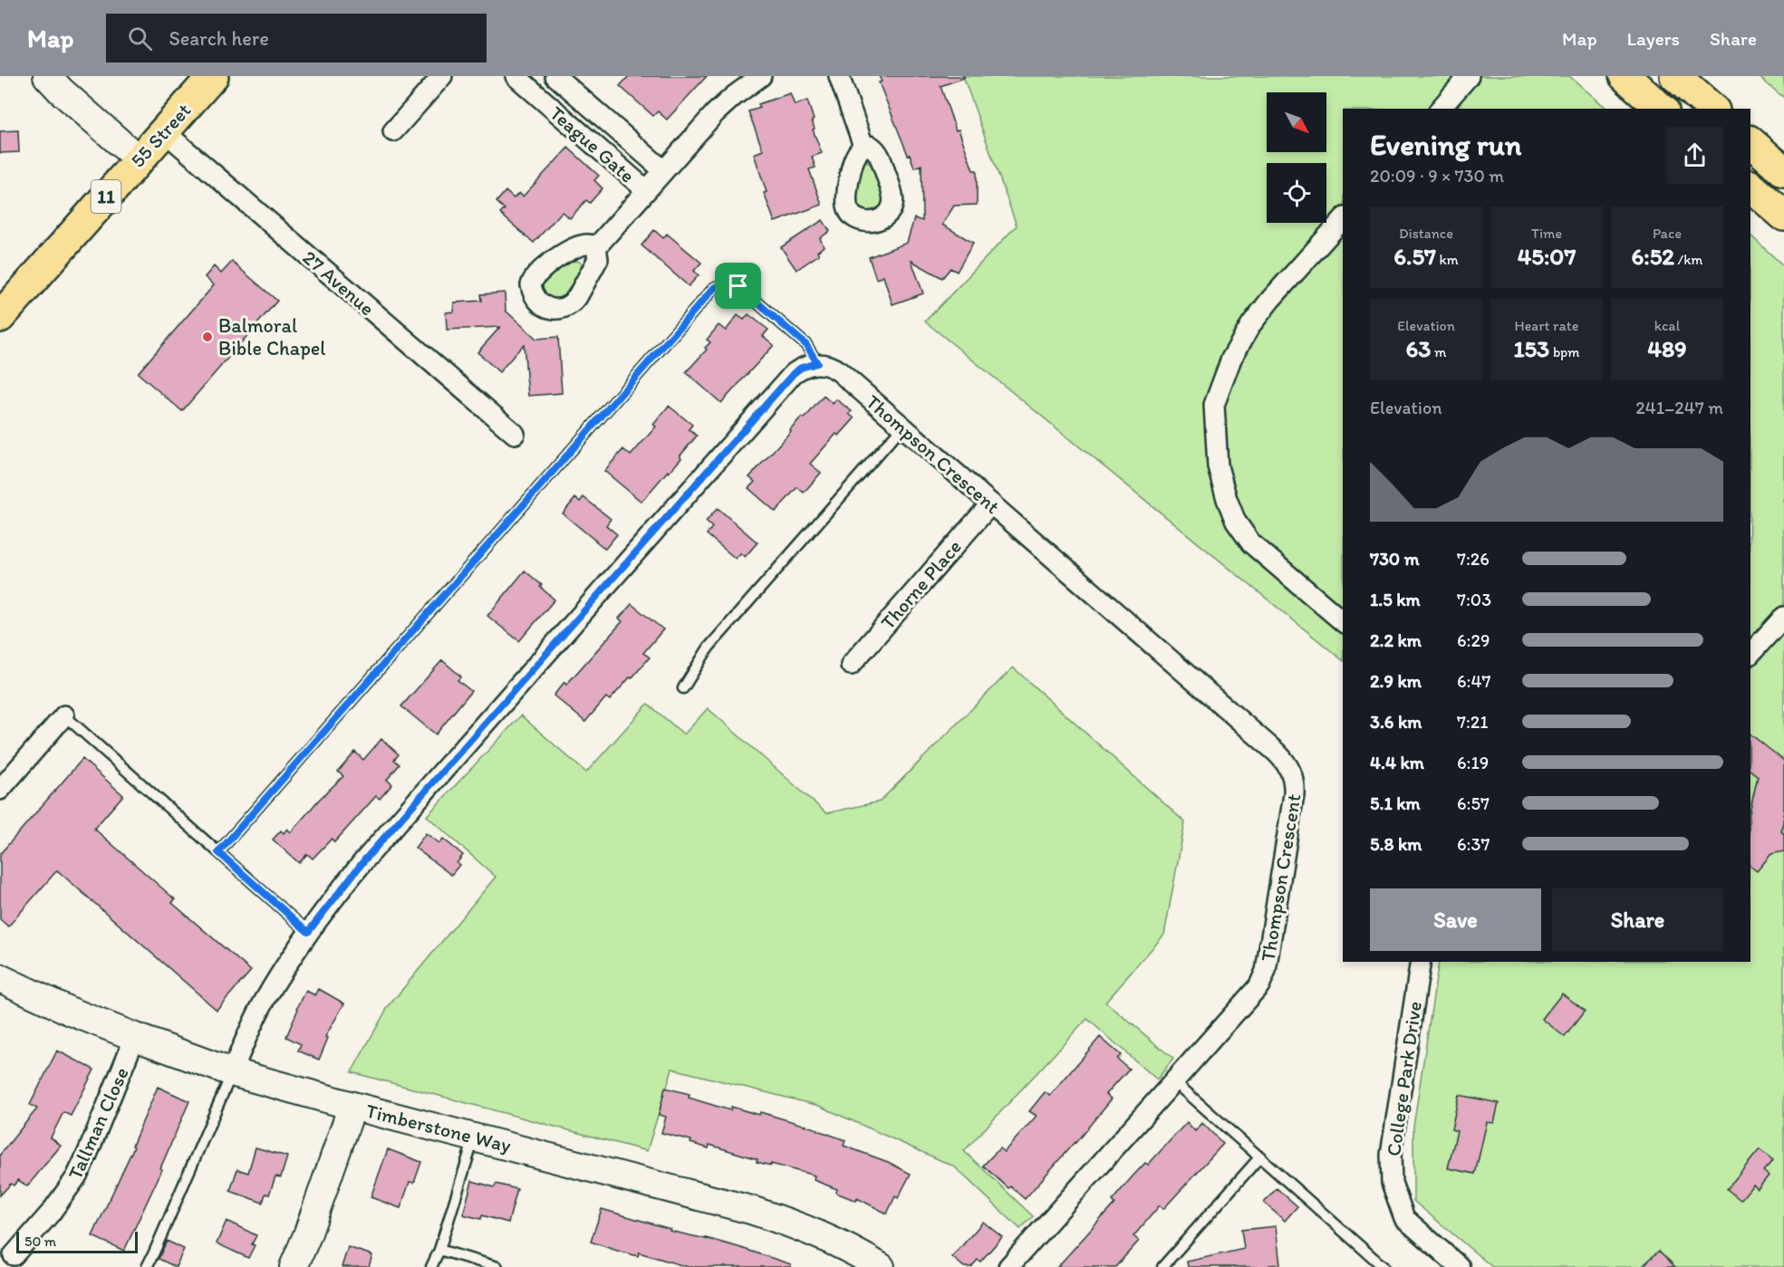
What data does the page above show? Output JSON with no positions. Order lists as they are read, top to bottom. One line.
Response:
{"streets":{"main road":["55 Street","11"],"street":["Teague Gate","27 Avenue","Thompson Crescent","Thorne Place","College Park Drive","Tallman Close","Timberstone Way"]},"crossings":[["55 Street","27 Avenue"],["Thompson Crescent","Thorne Place"],["Tallman Close","Timberstone Way"]],"places":["Balmoral Bible Chapel"],"scale_bar":"50 m","north":"bottom right","page":{"header":"Map","search":"Search here","nav":["Map","Layers","Share"],"heading":["Evening run","20:09 · 9 × 730 m"],"stats":[["Distance","6.57 km"],["Time","45:07"],["Pace","6:52 /km"],["Elevation","63 m"],["Heart rate","153 bpm"],["kcal","489"]],"chart":["Elevation","241–247 m"],"list":[{"name":"730 m","note":"7:26"},{"name":"1.5 km","note":"7:03"},{"name":"2.2 km","note":"6:29"},{"name":"2.9 km","note":"6:47"},{"name":"3.6 km","note":"7:21"},{"name":"4.4 km","note":"6:19"},{"name":"5.1 km","note":"6:57"},{"name":"5.8 km","note":"6:37"}],"buttons":["Save","Share"],"scale":"50 m"}}
